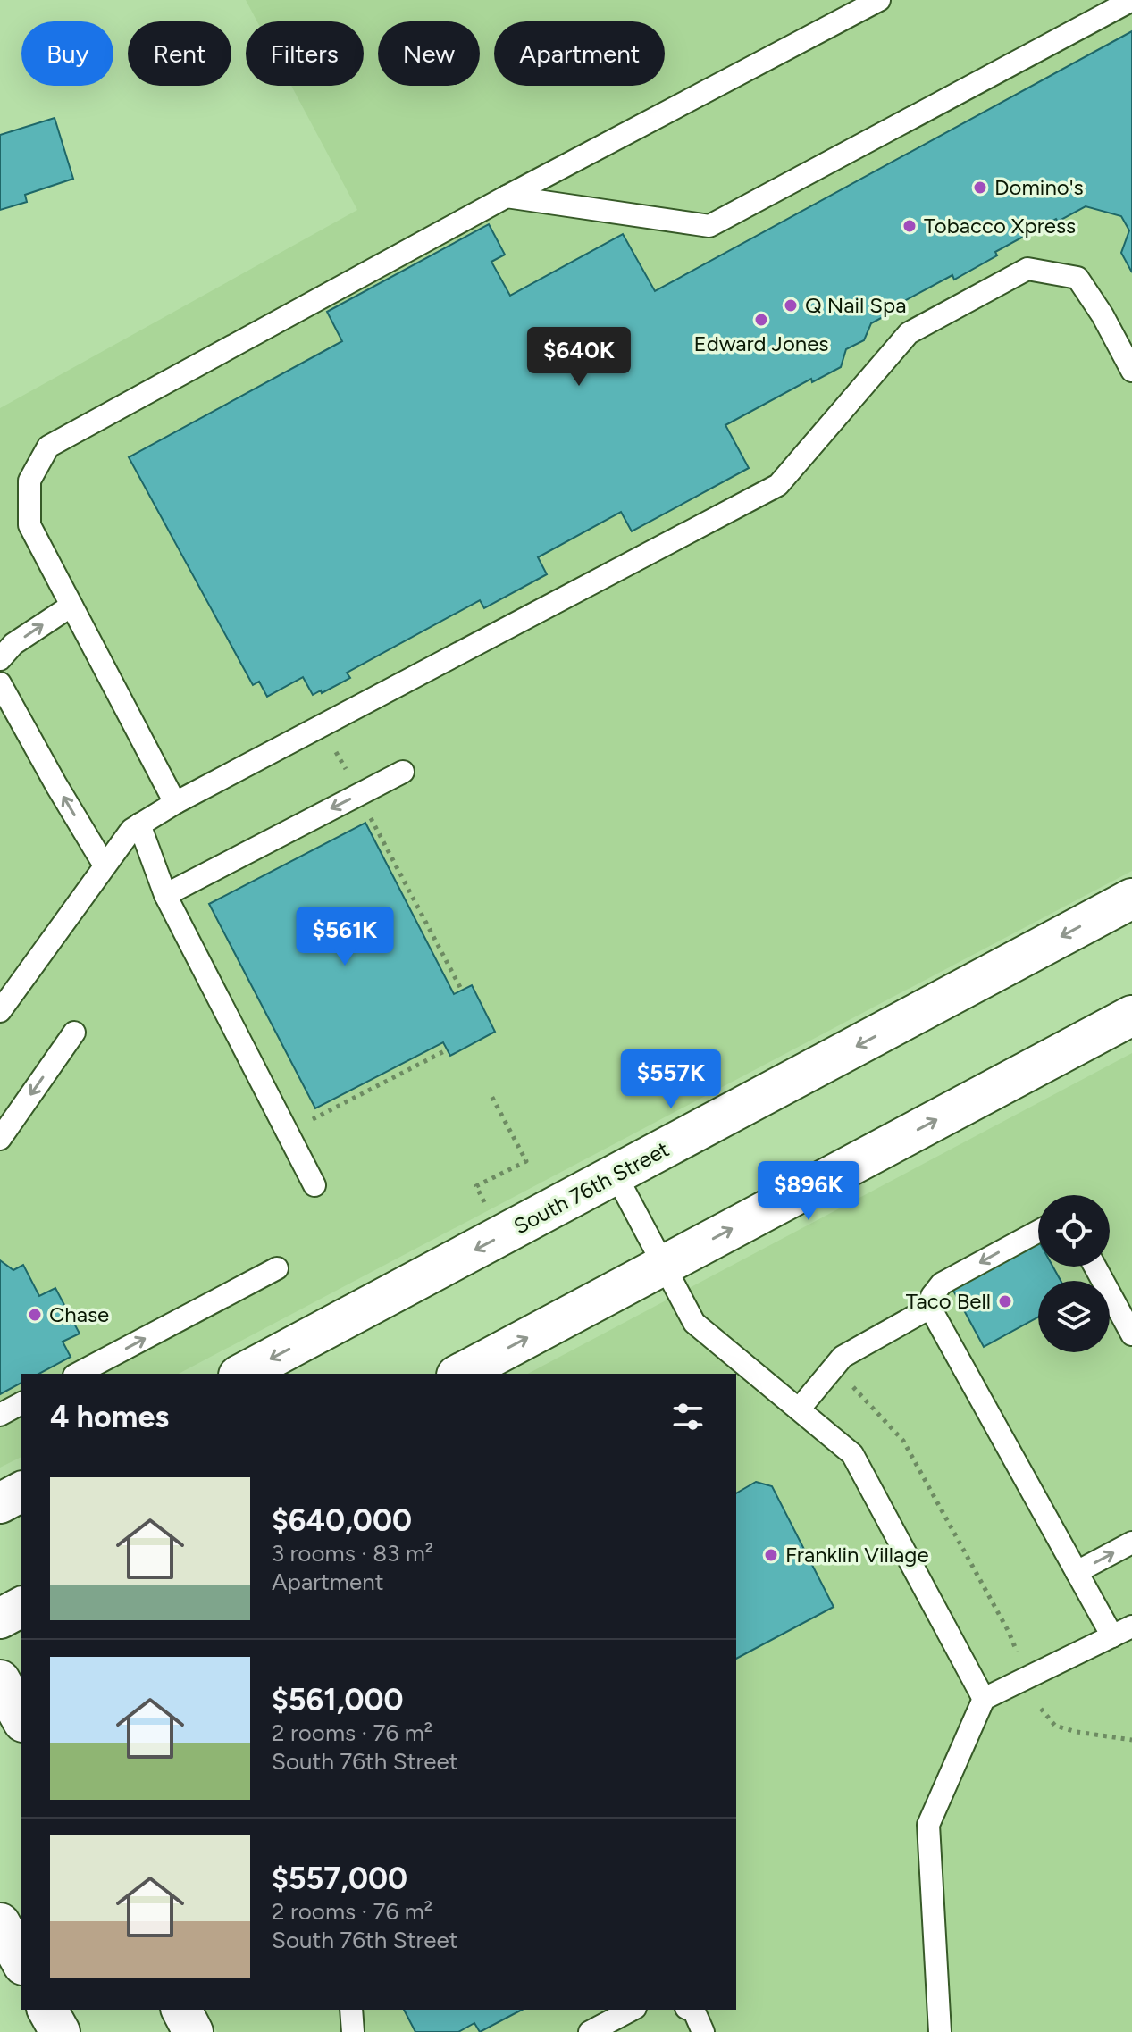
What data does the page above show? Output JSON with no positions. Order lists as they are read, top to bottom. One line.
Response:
{"streets":{"main road":["South 76th Street"]},"places":["Domino's","Tobacco Xpress","Q Nail Spa","Edward Jones","Taco Bell","Chase","Franklin Village"],"page":{"chip":["Buy","Rent","Filters","New","Apartment"],"price":["$640K","$561K","$557K","$896K"],"heading":"4 homes","list":[{"name":"$640,000","note":"3 rooms · 83 m² · Apartment"},{"name":"$561,000","note":"2 rooms · 76 m² · South 76th Street"},{"name":"$557,000","note":"2 rooms · 76 m² · South 76th Street"}]}}
